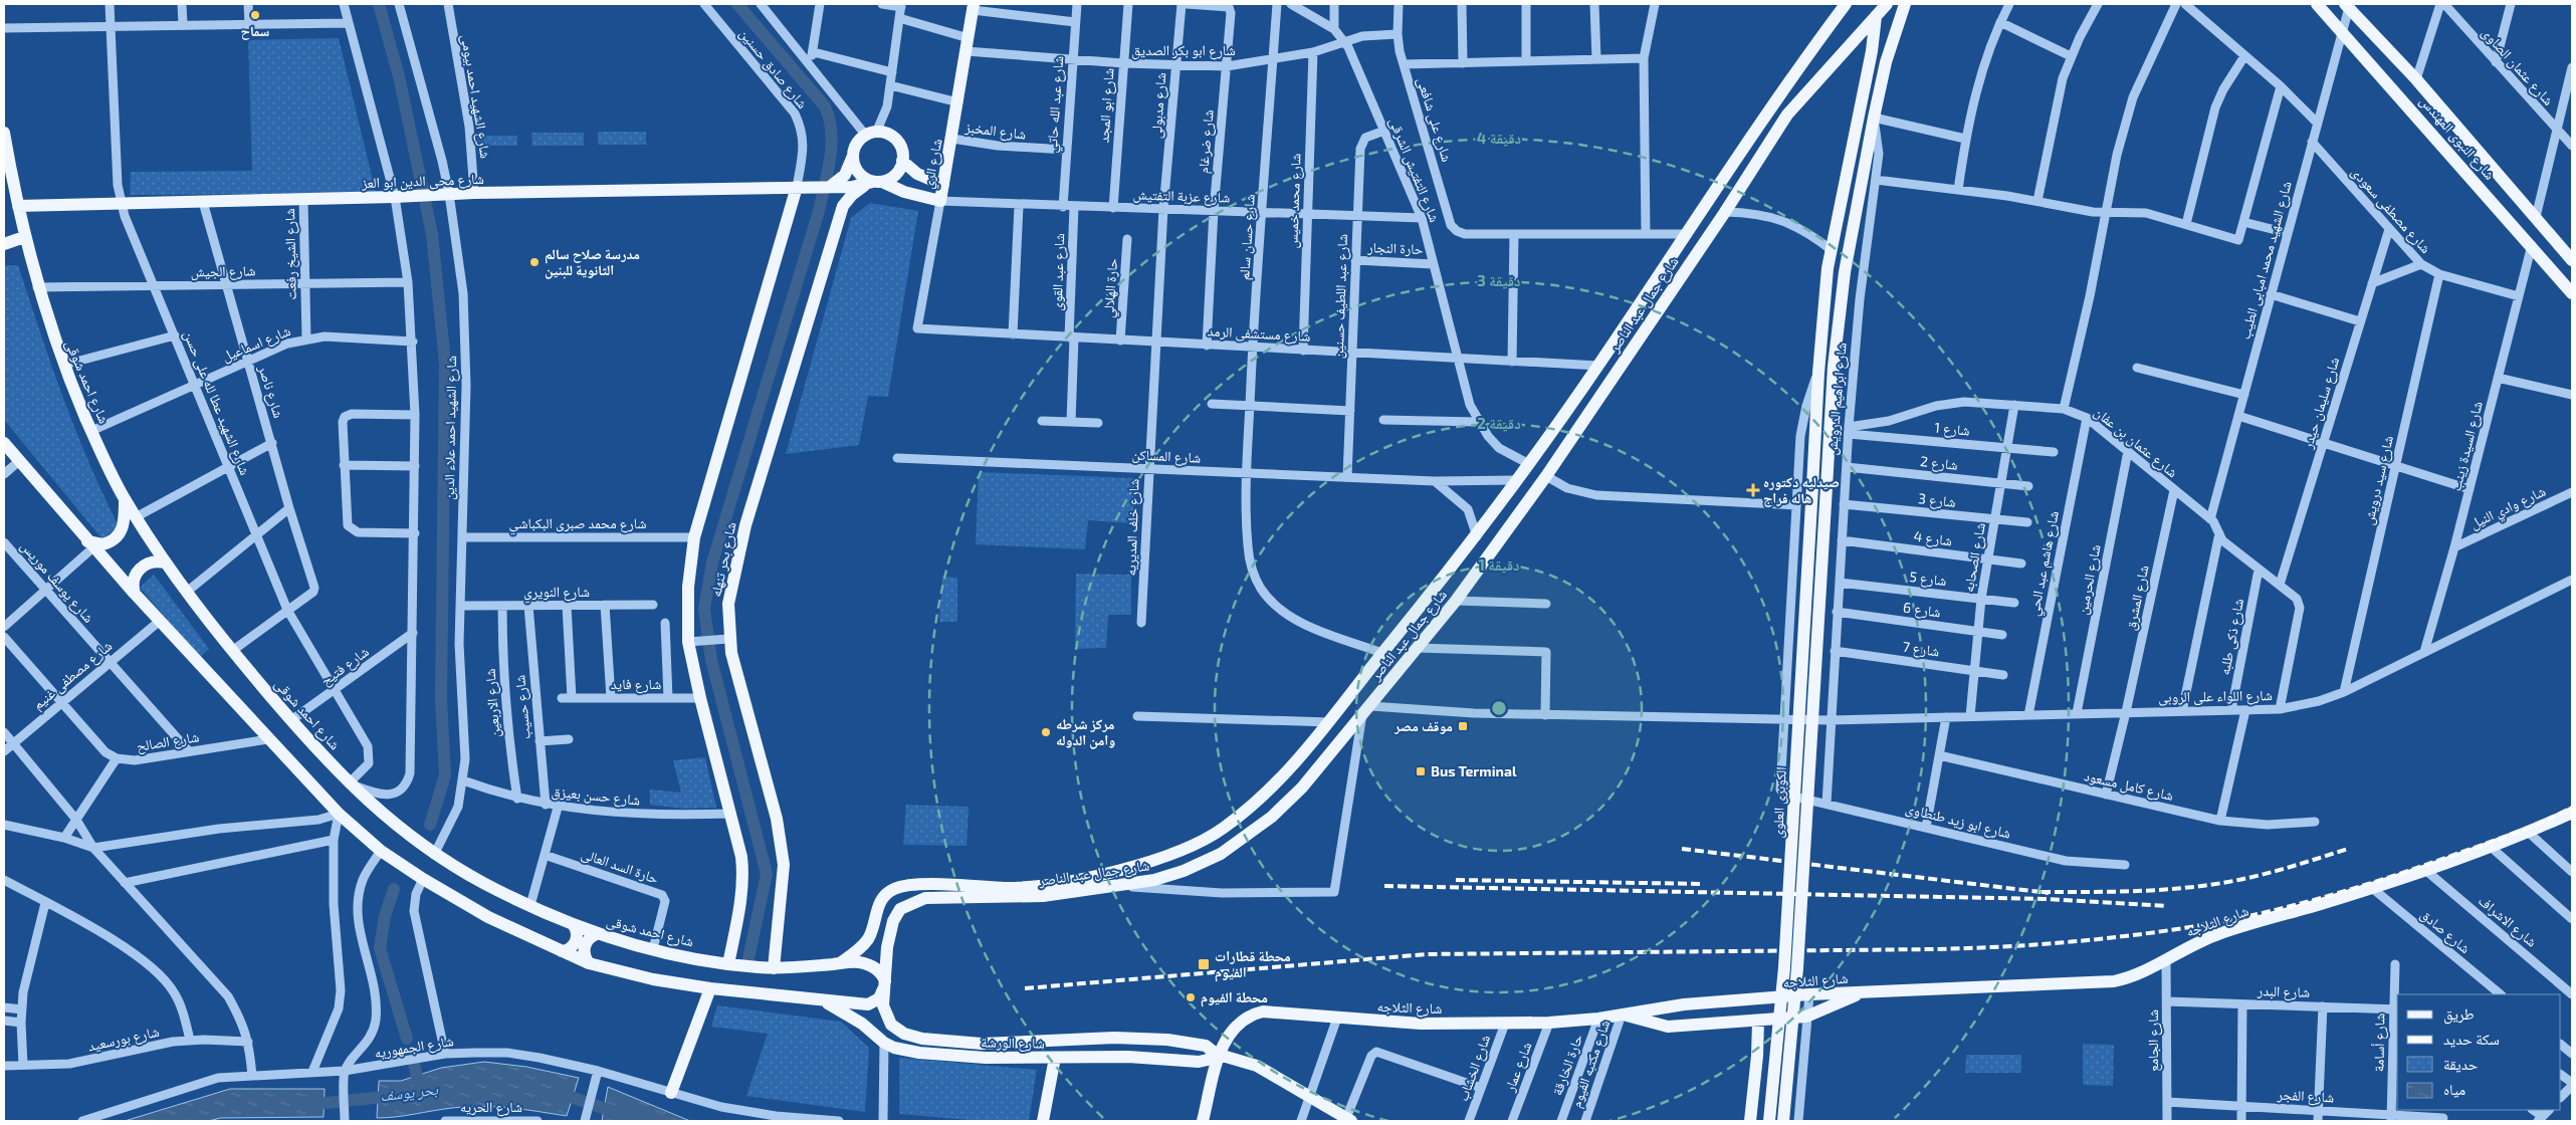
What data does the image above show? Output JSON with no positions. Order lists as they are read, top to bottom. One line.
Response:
{"streets":{"main road":["شارع النبوى المهندس","شارع الري","شارع محى الدين ابو العز","شارع جمال عبد الناصر","شارع احمد شوقى","شارع ابراهيم الدرويش","شارع بحر تنهله","الكوبرى العلوى","شارع الثلاجه","شارع الورشة"],"street":["شارع ابو بكر الصديق","شارع عثمان الصاوى","شارع صادق حسنين","شارع الشهيد احمد بيومى","شارع عبد الله حاتي","شارع ابو المجد","شارع مدبولى","شارع على شافعى","شارع المخبز","شارع ضرغام","شارع التفتيش الشرقى","شارع عزبة التفتيش","شارع محمد خميس","شارع مصطفى سعودى","شارع حسان سالم","حارة النجار","شارع الشيخ رفعت","شارع الشهيد محمد امبابى الطيب","شارع الجيش","شارع عبد القوى","حارة الهلالي","شارع عبد اللطيف حسنين","شارع مستشفى الرمد","شارع اسماعيل","شارع ناصر","شارع الشهيد عطا لله على حسن","شارع سليمان حيدر","شارع الشهيد احمد علاء الدين","شارع 1","شارع عثمان بن عفان","شارع السيدة زينب","شارع المساكن","شارع 2","شارع سيد درويش","شارع 3","شارع وادي النيل","شارع محمد صبرى البكباشي","شارع خلف المديريه","شارع 4","شارع الصحابه","شارع هاشم عبد الحي","شارع 5","شارع الحرمين","شارع يوسف موريس","شارع النويري","شارع المشرق","شارع 6","شارع ذكى طلبه","شارع 7","شارع فتيح","شارع مصطفى غنيم","شارع فايد","شارع اللواء على الروبى","شارع الاربعين","شارع حسيب","شارع الصالح","شارع كامل مسعود","شارع حسن بعيزق","شارع ابو زيد طنطاوى","حارة السد العالى","شارع الاشراف","شارع صادق","شارع البدر","شارع بورسعيد","شارع الجامع","شارع أسامة","شارع الجمهوريه","شارع مكتبه الفيوم","حارة الخارقة","شارع عمار","شارع الخشاب","شارع الفجر","شارع الحريه"]},"crossings":[["شارع ابو بكر الصديق","شارع عبد الله حاتي"],["شارع ابو بكر الصديق","شارع ابو المجد"],["شارع ابو بكر الصديق","شارع مدبولى"],["شارع ابو بكر الصديق","شارع على شافعى"],["شارع ابو بكر الصديق","شارع ضرغام"],["شارع ابو بكر الصديق","شارع الري"],["شارع ابو بكر الصديق","شارع التفتيش الشرقى"],["شارع ابو بكر الصديق","شارع محمد خميس"],["شارع ابو بكر الصديق","شارع حسان سالم"],["شارع صادق حسنين","شارع محى الدين ابو العز"],["شارع صادق حسنين","شارع بحر تنهله"],["شارع الشهيد احمد بيومى","شارع محى الدين ابو العز"],["شارع عبد الله حاتي","شارع المخبز"],["شارع عبد الله حاتي","شارع عزبة التفتيش"],["شارع ابو المجد","شارع عزبة التفتيش"],["شارع مدبولى","شارع عزبة التفتيش"],["شارع مدبولى","شارع مستشفى الرمد"],["شارع مدبولى","شارع خلف المديريه"],["شارع المخبز","شارع الري"],["شارع النبوى المهندس","شارع الشهيد محمد امبابى الطيب"],["شارع النبوى المهندس","شارع السيدة زينب"],["شارع ضرغام","شارع عزبة التفتيش"],["شارع ضرغام","شارع مستشفى الرمد"],["شارع الري","شارع عزبة التفتيش"],["شارع الري","شارع مستشفى الرمد"],["شارع التفتيش الشرقى","شارع عزبة التفتيش"],["شارع التفتيش الشرقى","حارة النجار"],["شارع التفتيش الشرقى","شارع عبد اللطيف حسنين"],["شارع التفتيش الشرقى","شارع جمال عبد الناصر"],["شارع التفتيش الشرقى","شارع مستشفى الرمد"],["شارع محى الدين ابو العز","شارع الشيخ رفعت"],["شارع محى الدين ابو العز","شارع احمد شوقى"],["شارع محى الدين ابو العز","شارع ناصر"],["شارع محى الدين ابو العز","شارع الشهيد عطا لله على حسن"],["شارع محى الدين ابو العز","شارع الشهيد احمد علاء الدين"],["شارع محى الدين ابو العز","شارع بحر تنهله"],["شارع عزبة التفتيش","شارع محمد خميس"],["شارع عزبة التفتيش","شارع حسان سالم"],["شارع عزبة التفتيش","شارع عبد القوى"],["شارع عزبة التفتيش","شارع عبد اللطيف حسنين"],["شارع محمد خميس","شارع مستشفى الرمد"],["شارع مصطفى سعودى","شارع الشهيد محمد امبابى الطيب"],["شارع مصطفى سعودى","شارع سليمان حيدر"],["شارع مصطفى سعودى","شارع السيدة زينب"],["شارع مصطفى سعودى","شارع سيد درويش"],["شارع حسان سالم","شارع جمال عبد الناصر"],["شارع حسان سالم","شارع مستشفى الرمد"],["شارع حسان سالم","شارع المساكن"],["حارة النجار","شارع عبد اللطيف حسنين"],["شارع الشيخ رفعت","شارع الجيش"],["شارع الشيخ رفعت","شارع اسماعيل"],["شارع الشهيد محمد امبابى الطيب","شارع عثمان بن عفان"],["شارع الجيش","شارع احمد شوقى"],["شارع الجيش","شارع ناصر"],["شارع الجيش","شارع الشهيد عطا لله على حسن"],["شارع عبد القوى","شارع مستشفى الرمد"],["حارة الهلالي","شارع مستشفى الرمد"],["شارع عبد اللطيف حسنين","شارع مستشفى الرمد"],["شارع عبد اللطيف حسنين","شارع المساكن"],["شارع جمال عبد الناصر","شارع مستشفى الرمد"],["شارع جمال عبد الناصر","شارع ابراهيم الدرويش"],["شارع جمال عبد الناصر","شارع المساكن"],["شارع جمال عبد الناصر","شارع اللواء على الروبى"],["شارع مستشفى الرمد","شارع خلف المديريه"],["شارع اسماعيل","شارع احمد شوقى"],["شارع اسماعيل","شارع ناصر"],["شارع اسماعيل","شارع الشهيد عطا لله على حسن"],["شارع احمد شوقى","شارع الشهيد عطا لله على حسن"],["شارع احمد شوقى","شارع الشهيد احمد علاء الدين"],["شارع احمد شوقى","شارع بحر تنهله"],["شارع احمد شوقى","شارع فتيح"],["شارع احمد شوقى","حارة السد العالى"],["شارع احمد شوقى","شارع الورشة"],["شارع ناصر","شارع الشهيد عطا لله على حسن"],["شارع ابراهيم الدرويش","شارع 1"],["شارع ابراهيم الدرويش","شارع عثمان بن عفان"],["شارع ابراهيم الدرويش","شارع 2"],["شارع ابراهيم الدرويش","شارع 3"],["شارع ابراهيم الدرويش","شارع 4"],["شارع ابراهيم الدرويش","شارع 5"],["شارع ابراهيم الدرويش","شارع 6"],["شارع ابراهيم الدرويش","شارع 7"],["شارع ابراهيم الدرويش","شارع اللواء على الروبى"],["شارع ابراهيم الدرويش","الكوبرى العلوى"],["شارع ابراهيم الدرويش","شارع ابو زيد طنطاوى"],["شارع الشهيد عطا لله على حسن","شارع فتيح"],["شارع سليمان حيدر","شارع عثمان بن عفان"],["شارع الشهيد احمد علاء الدين","شارع محمد صبرى البكباشي"],["شارع الشهيد احمد علاء الدين","شارع النويري"],["شارع الشهيد احمد علاء الدين","شارع حسن بعيزق"],["شارع 1","شارع عثمان بن عفان"],["شارع 1","شارع الصحابه"],["شارع عثمان بن عفان","شارع الصحابه"],["شارع عثمان بن عفان","شارع هاشم عبد الحي"],["شارع عثمان بن عفان","شارع الحرمين"],["شارع عثمان بن عفان","شارع المشرق"],["شارع عثمان بن عفان","شارع ذكى طلبه"],["شارع عثمان بن عفان","شارع اللواء على الروبى"],["شارع السيدة زينب","شارع وادي النيل"],["شارع السيدة زينب","شارع اللواء على الروبى"],["شارع المساكن","شارع خلف المديريه"],["شارع 2","شارع الصحابه"],["شارع سيد درويش","شارع اللواء على الروبى"],["شارع 3","شارع الصحابه"],["شارع محمد صبرى البكباشي","شارع بحر تنهله"],["شارع 4","شارع الصحابه"],["شارع الصحابه","شارع 5"],["شارع الصحابه","شارع 6"],["شارع الصحابه","شارع 7"],["شارع الصحابه","شارع اللواء على الروبى"],["شارع بحر تنهله","شارع فايد"],["شارع بحر تنهله","شارع حسن بعيزق"],["شارع هاشم عبد الحي","شارع اللواء على الروبى"],["شارع الحرمين","شارع اللواء على الروبى"],["شارع يوسف موريس","شارع مصطفى غنيم"],["شارع يوسف موريس","شارع الصالح"],["شارع النويري","شارع الاربعين"],["شارع النويري","شارع حسيب"],["شارع المشرق","شارع اللواء على الروبى"],["شارع المشرق","شارع كامل مسعود"],["شارع ذكى طلبه","شارع اللواء على الروبى"],["شارع الاربعين","شارع حسن بعيزق"],["شارع حسيب","شارع حسن بعيزق"],["شارع الثلاجه","شارع الاشراف"],["شارع الثلاجه","شارع صادق"],["شارع الثلاجه","شارع الجامع"],["شارع الثلاجه","شارع الورشة"],["شارع الثلاجه","شارع مكتبه الفيوم"],["شارع الثلاجه","حارة الخارقة"],["شارع الثلاجه","شارع عمار"],["شارع الثلاجه","شارع الخشاب"],["شارع البدر","شارع الجامع"],["شارع البدر","شارع أسامة"],["شارع الجامع","شارع الفجر"],["شارع أسامة","شارع الفجر"]],"water":["بحر يوسف"],"places":{"other":["سماح","مدرسة صلاح سالم الثانوية للبنين","مركز شرطه وامن الدوله","محطة الفيوم"],"health":["صيدليه دكتوره هاله فراج"],"transit":["موقف مصر","Bus Terminal","محطة قطارات الفيوم"]},"legend":["طريق","سكة حديد","حديقة","مياه"],"rings":["4 دقيقة","3 دقيقة","2 دقيقة","1 دقيقة"]}
